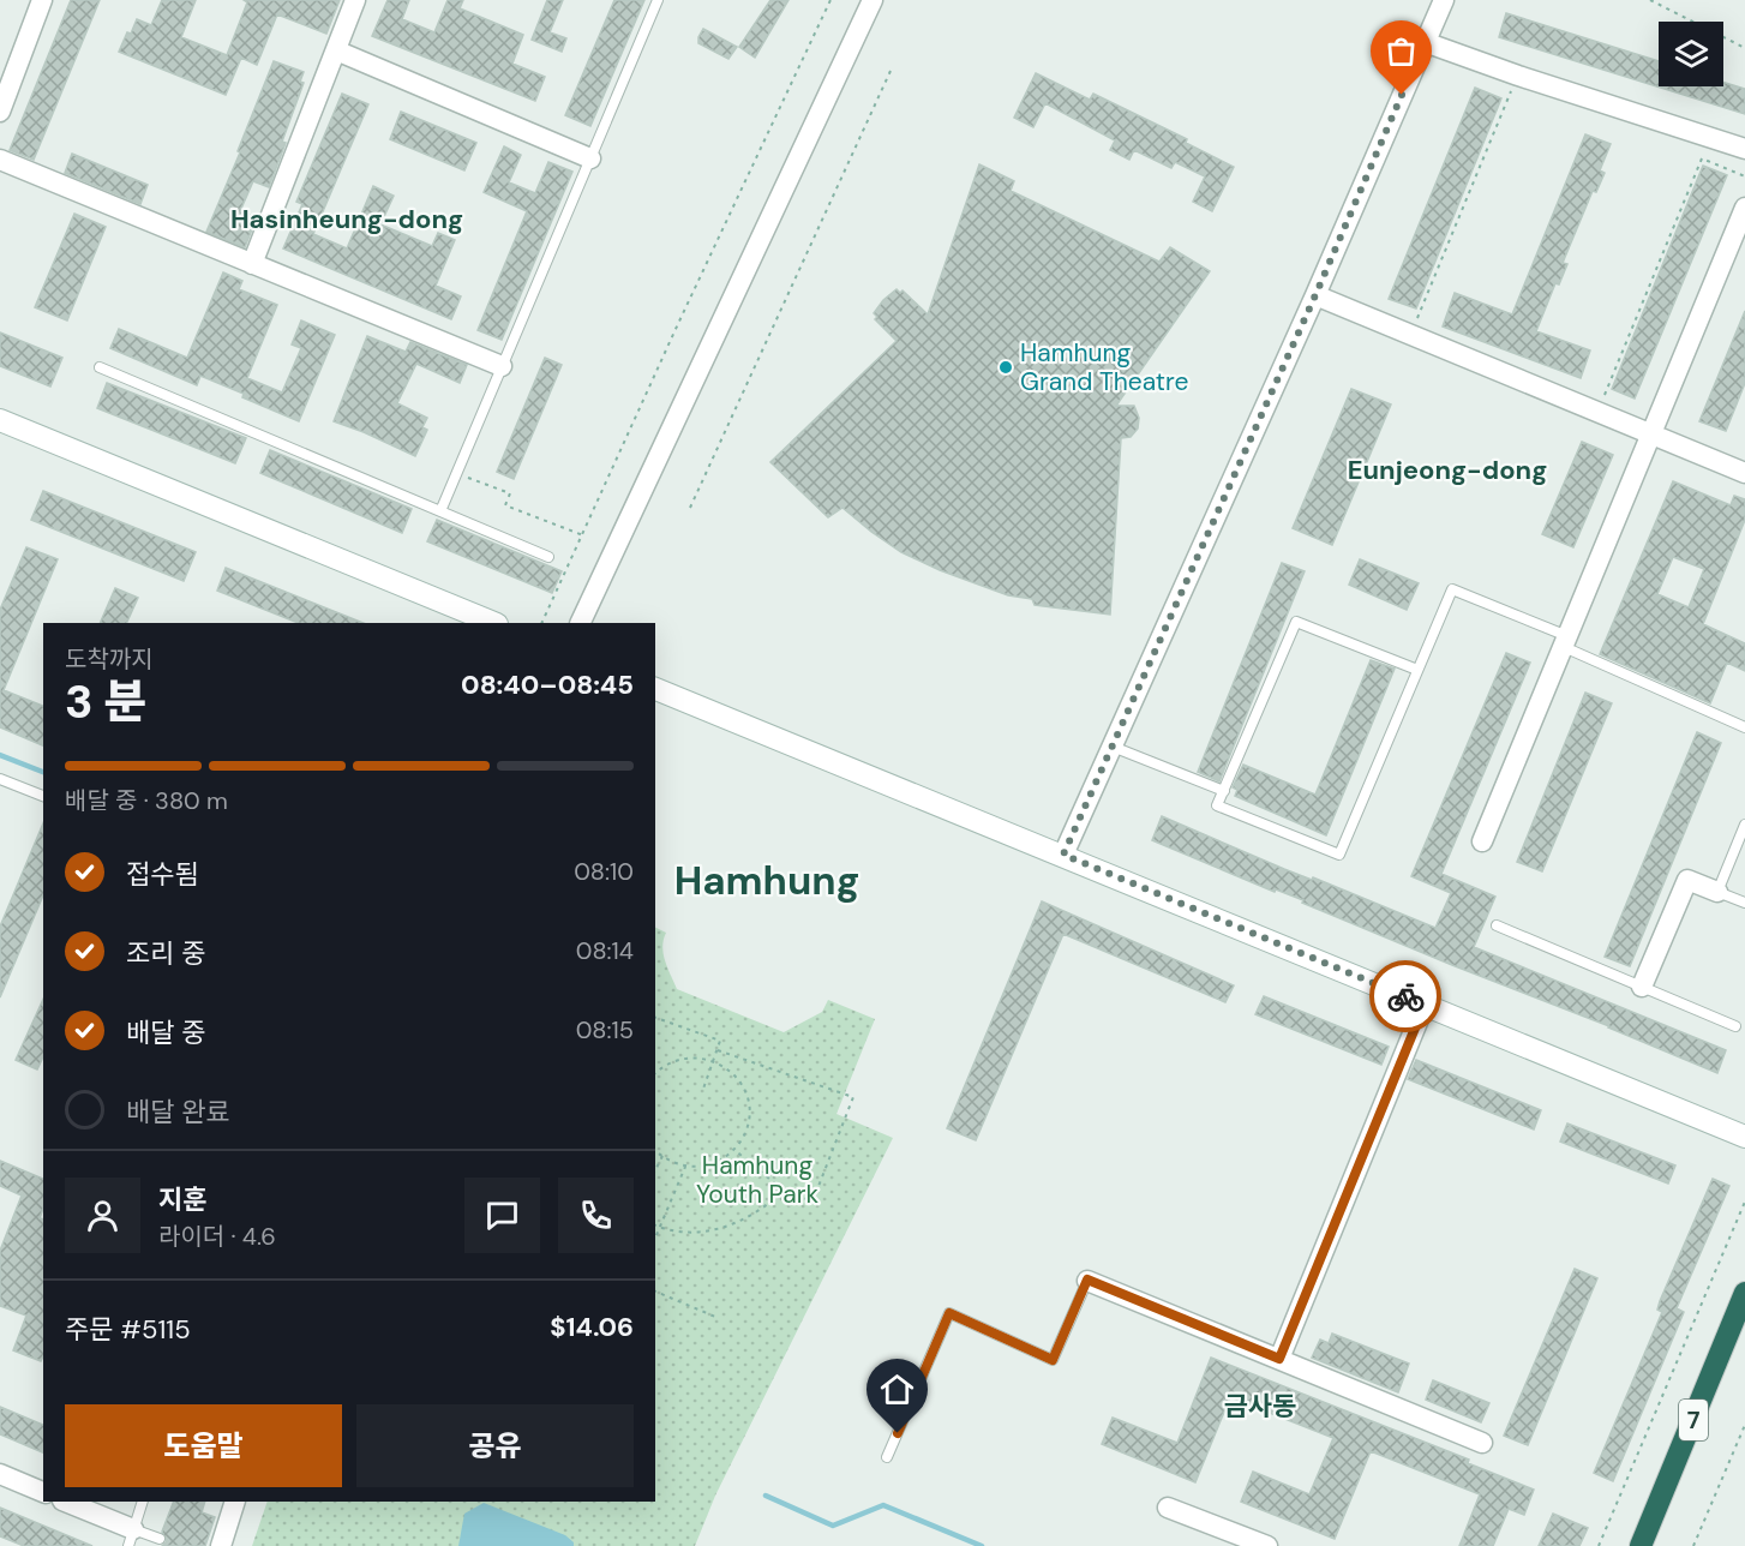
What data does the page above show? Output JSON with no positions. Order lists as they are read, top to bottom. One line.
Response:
{"streets":{"highway":["7"]},"districts":["Hasinheung-dong","Eunjeong-dong","Hamhung","금사동"],"parks":["Hamhung Youth Park"],"places":["Hamhung Grand Theatre"],"page":{"heading":["3 분","도착까지","08:40–08:45"],"panel":["지훈","라이더 · 4.6","주문 #5115","$14.06"],"bar":"배달 중 · 380 m","list":[["접수됨","08:10"],["조리 중","08:14"],["배달 중","08:15"],"배달 완료"],"buttons":["도움말","공유"]}}
